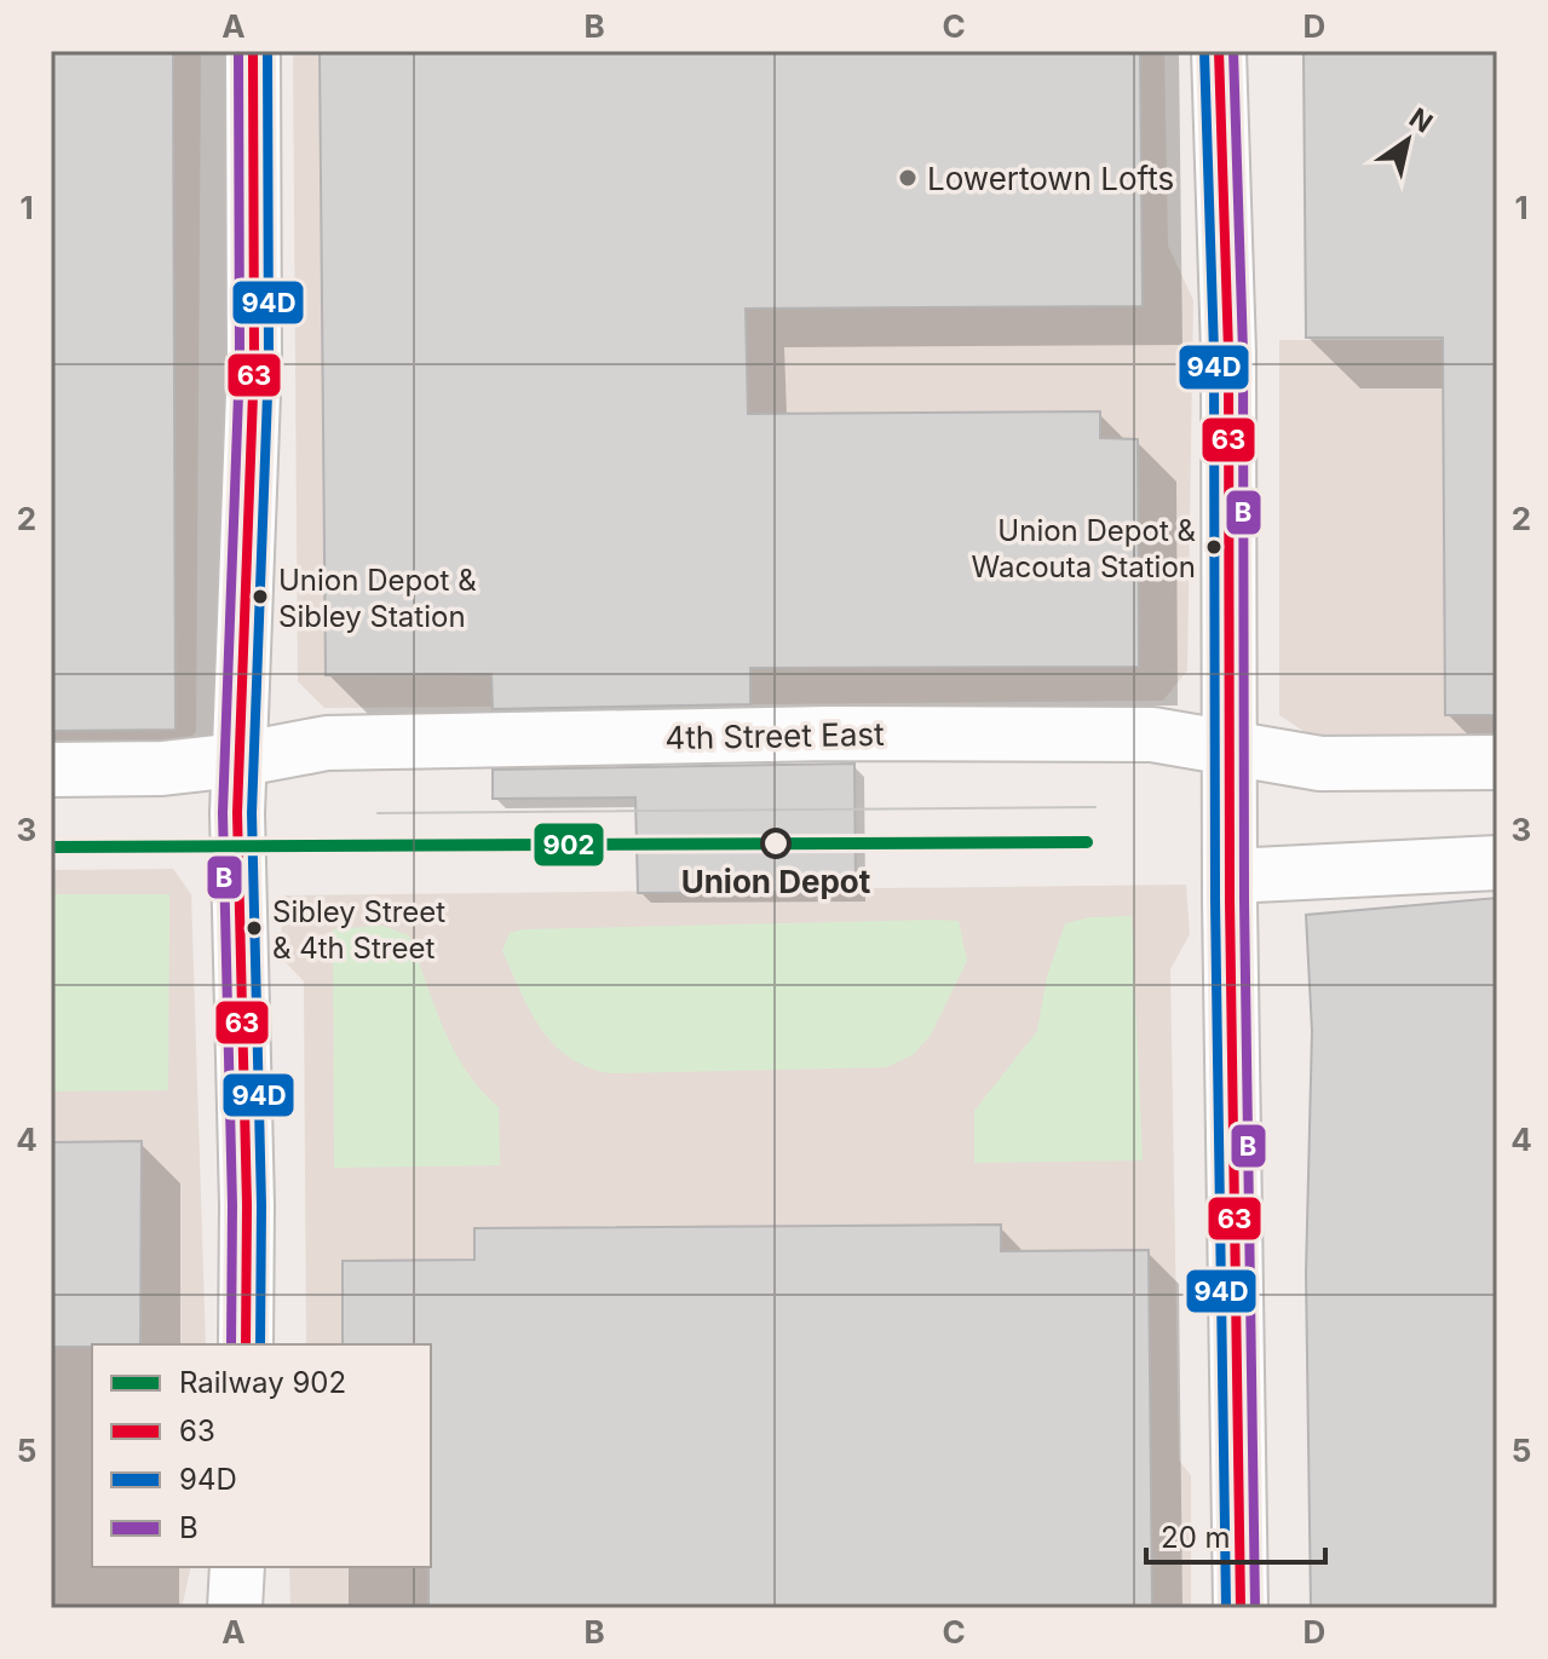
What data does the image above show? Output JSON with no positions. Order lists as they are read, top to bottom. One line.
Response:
{"streets":{"street":["4th Street East"]},"places":["Lowertown Lofts","Union Depot & Wacouta Station","Union Depot & Sibley Station","Union Depot","Sibley Street & 4th Street"],"lines":["transit line 63","transit line 94D","transit line B","rail line 902"],"legend":["Railway 902","63","94D","B"],"scale_bar":"20 m","north":"top right","grid":{"columns":["A","B","C","D"],"rows":["1","2","3","4","5"]}}
